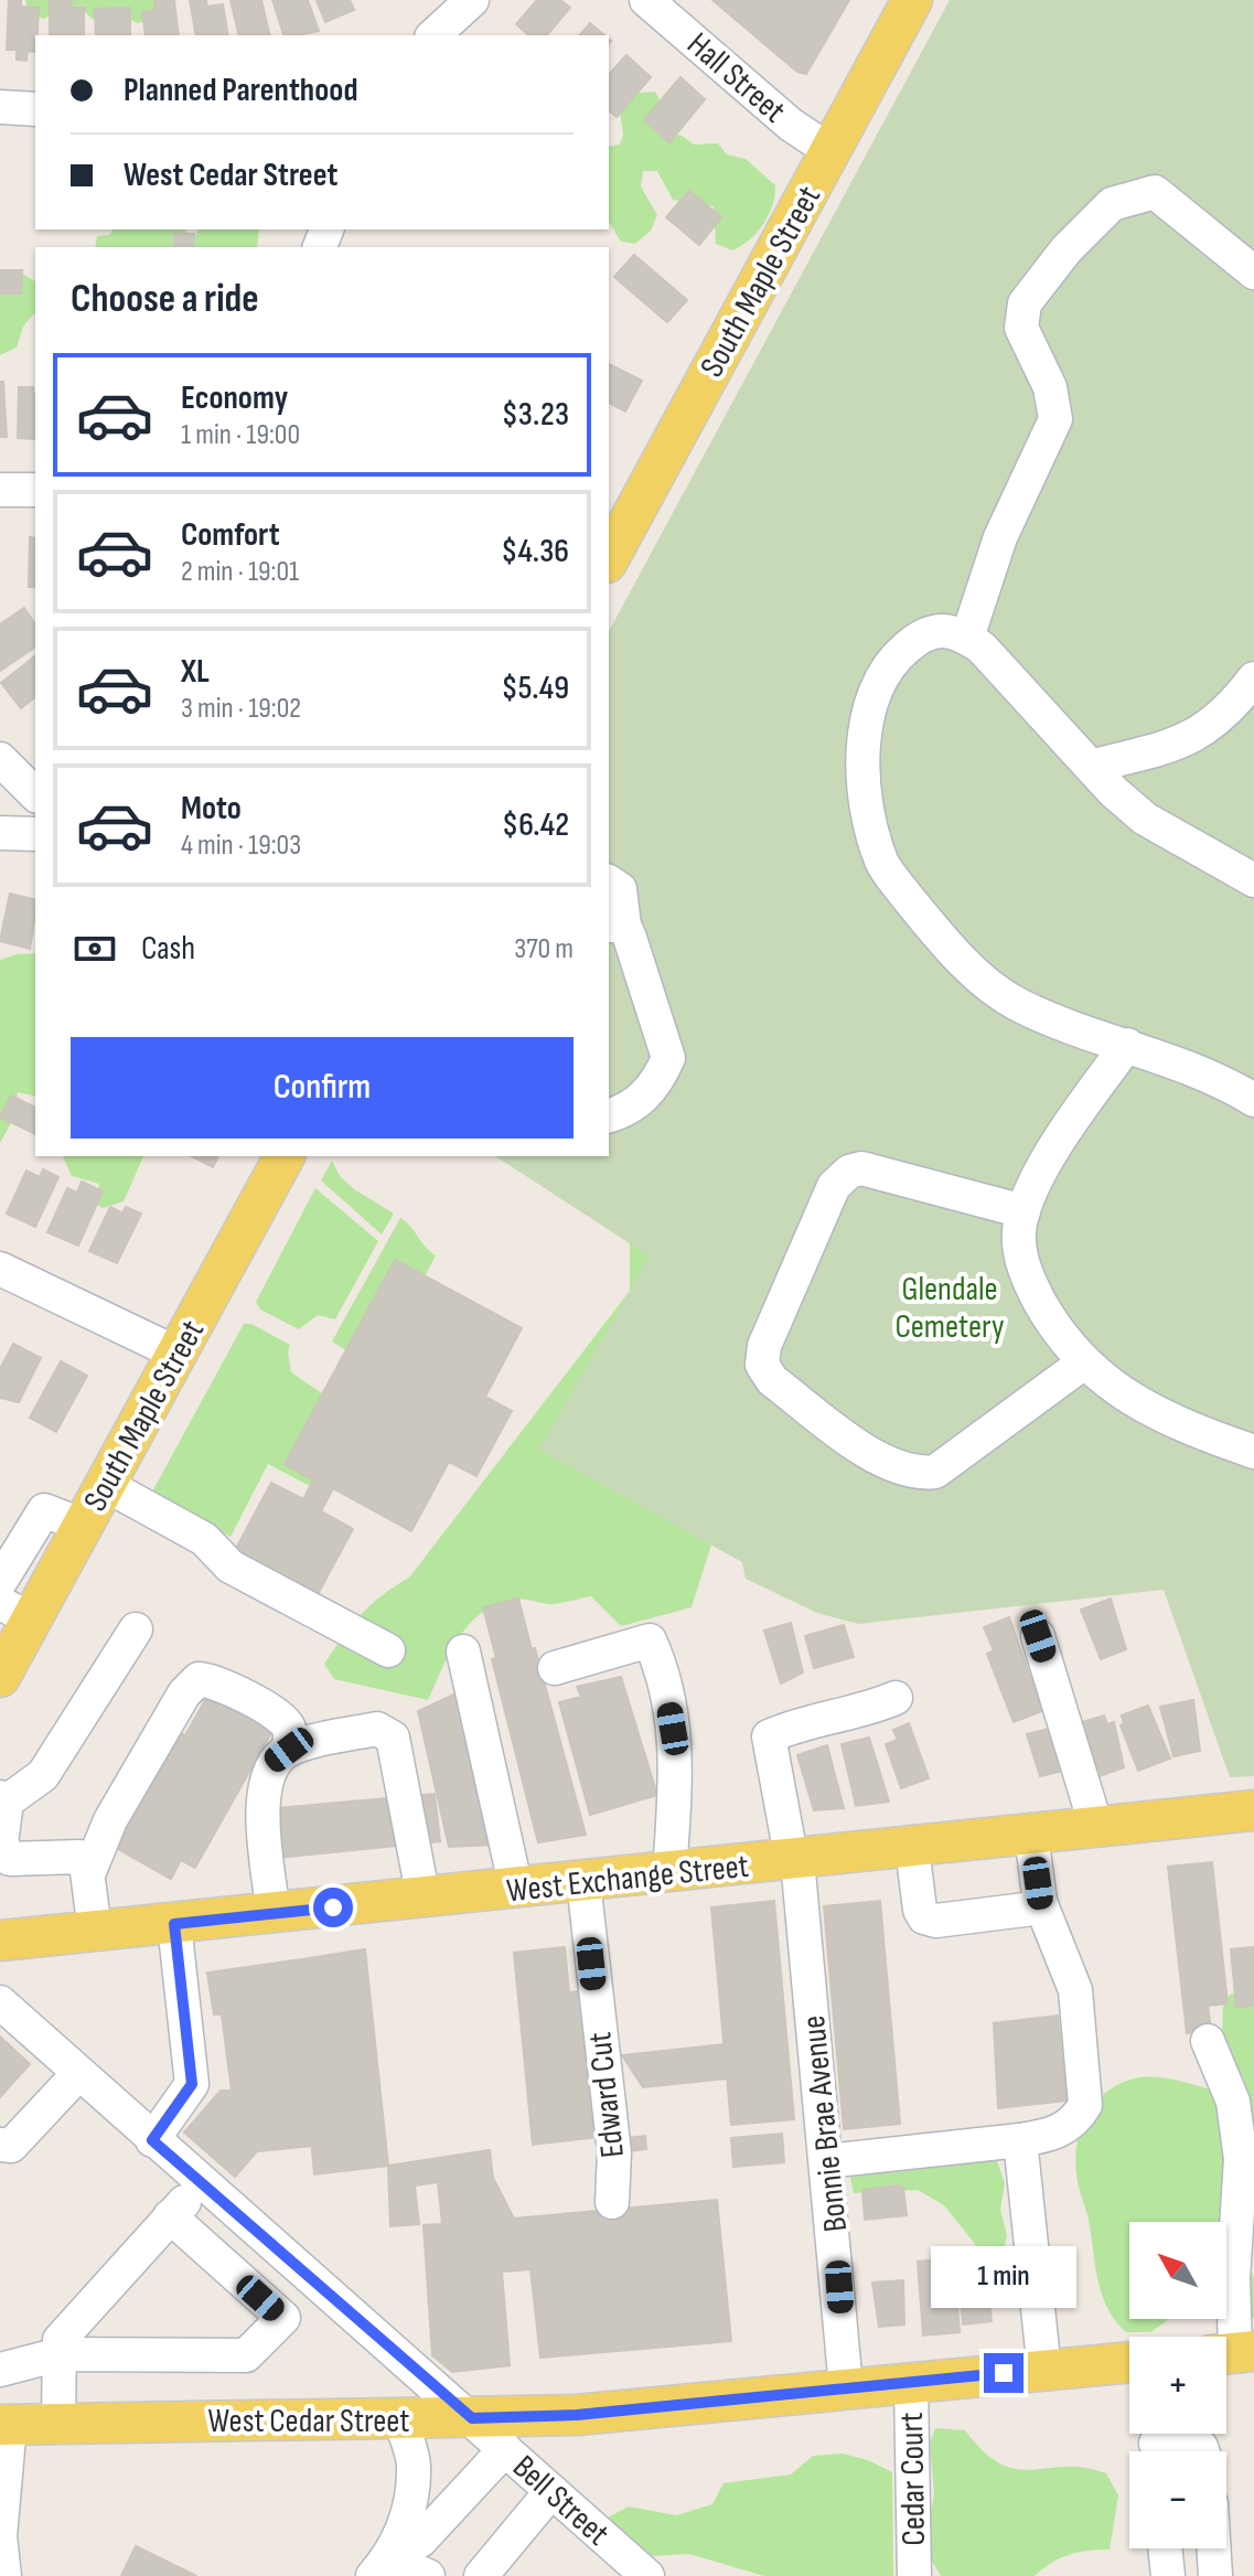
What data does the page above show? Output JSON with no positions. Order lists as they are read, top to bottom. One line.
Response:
{"streets":{"main road":["South Maple Street","West Exchange Street","West Cedar Street"],"street":["Hall Street","Edward Cut","Bonnie Brae Avenue","Cedar Court","Bell Street"]},"crossings":[["Hall Street","South Maple Street"],["West Exchange Street","Edward Cut"],["West Exchange Street","Bonnie Brae Avenue"],["Bonnie Brae Avenue","West Cedar Street"],["West Cedar Street","Cedar Court"],["West Cedar Street","Bell Street"]],"parks":["Glendale Cemetery"],"north":"top left","page":{"banner":["Planned Parenthood","West Cedar Street"],"heading":"Choose a ride","list":[{"name":"Economy","note":"1 min · 19:00","value":"$3.23"},{"name":"Comfort","note":"2 min · 19:01","value":"$4.36"},{"name":"XL","note":"3 min · 19:02","value":"$5.49"},{"name":"Moto","note":"4 min · 19:03","value":"$6.42"}],"pay":["Cash","370 m"],"buttons":"Confirm","map_buttons":["+","−"],"bubble":"1 min"}}
